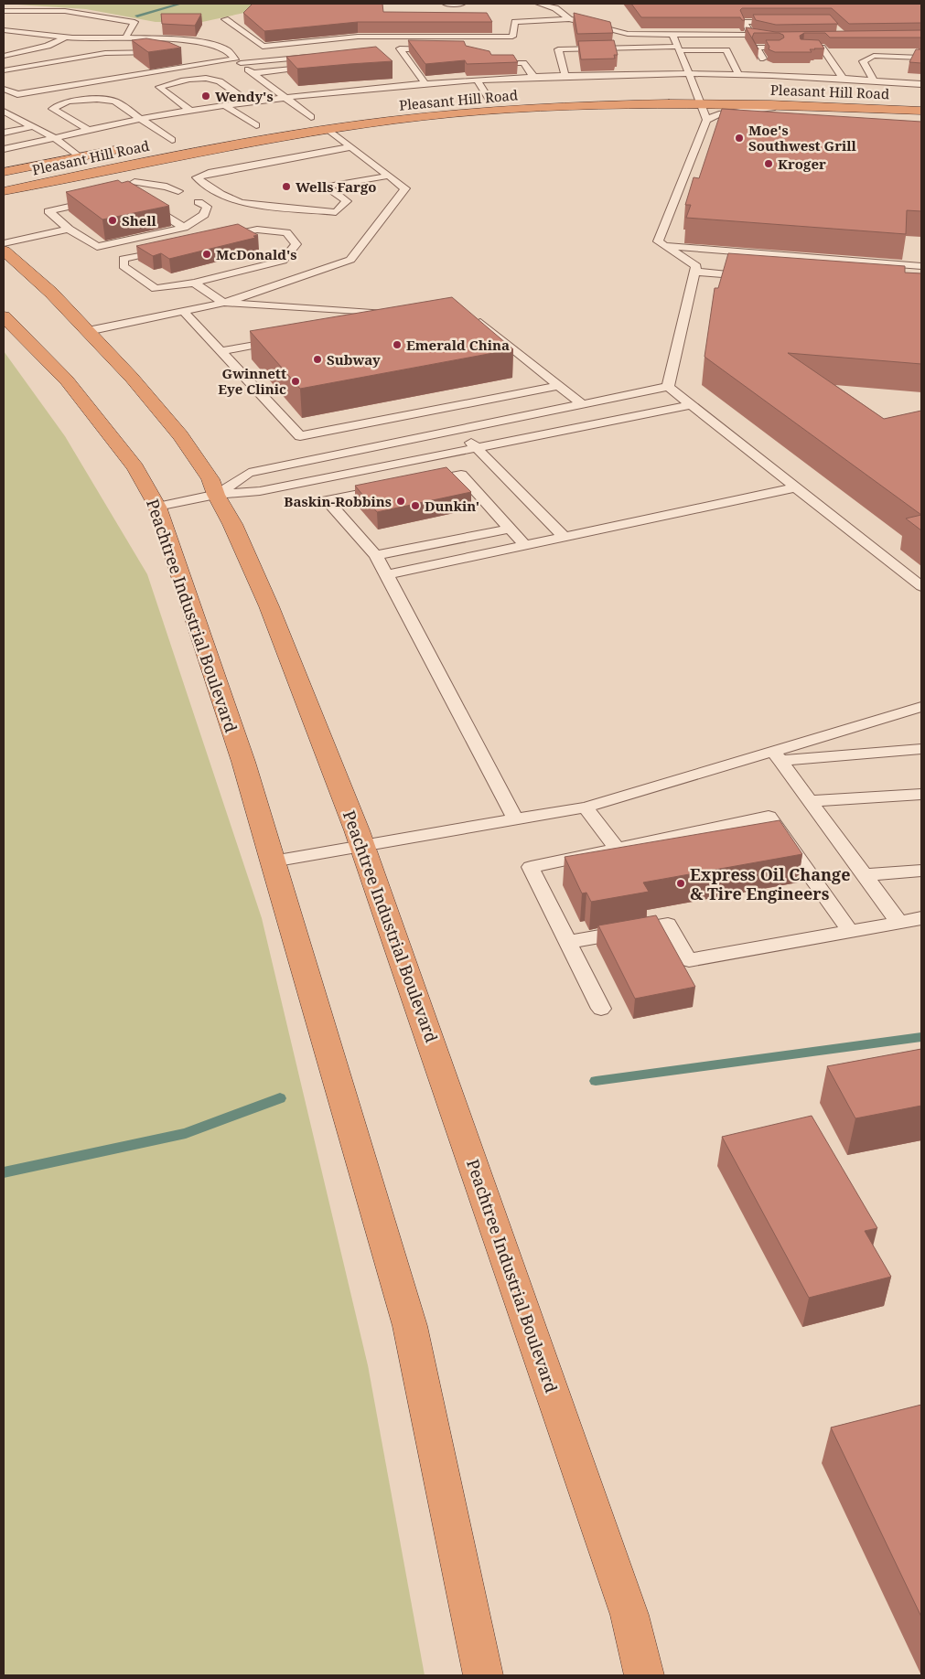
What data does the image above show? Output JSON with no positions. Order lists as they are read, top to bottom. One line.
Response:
{"streets":{"highway":["Pleasant Hill Road","Peachtree Industrial Boulevard"]},"places":["Wendy's","Moe's Southwest Grill","Kroger","Wells Fargo","Shell","McDonald's","Emerald China","Subway","Gwinnett Eye Clinic","Baskin-Robbins","Dunkin'","Express Oil Change & Tire Engineers"]}
